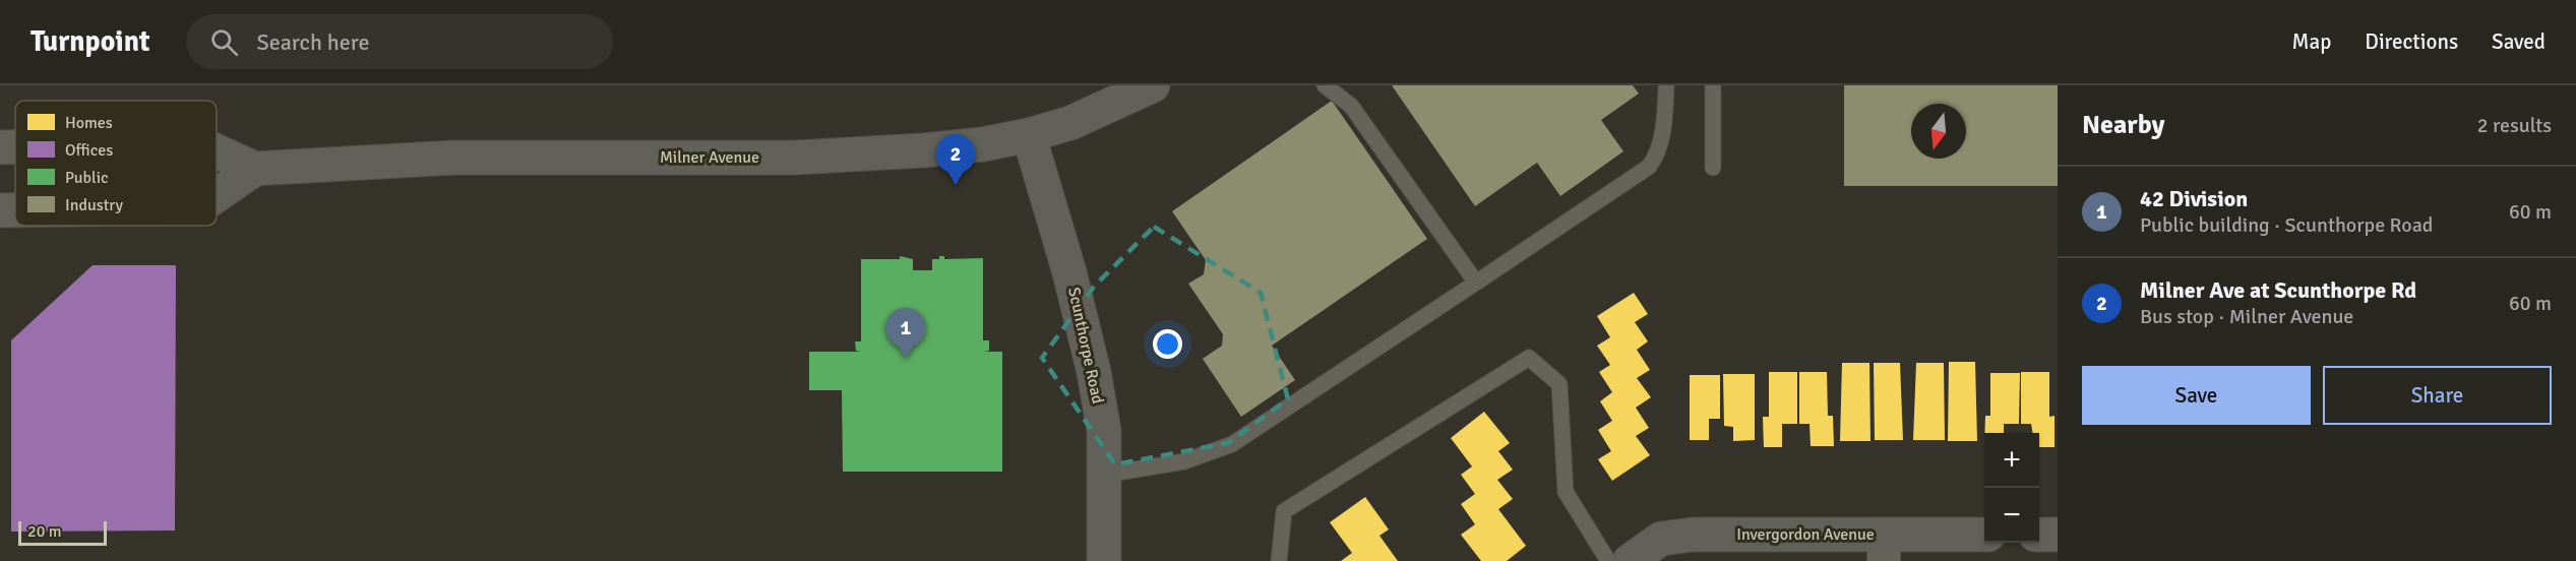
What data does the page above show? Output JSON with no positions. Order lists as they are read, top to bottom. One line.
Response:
{"streets":{"main road":["Milner Avenue","Scunthorpe Road","Invergordon Avenue"]},"crossings":[["Milner Avenue","Scunthorpe Road"]],"legend":["Homes","Offices","Public","Industry"],"scale_bar":"20 m","north":"bottom","page":{"header":"Turnpoint","search":"Search here","nav":["Map","Directions","Saved"],"heading":["Nearby","2 results"],"pins":["2","1"],"list":[{"mark":"1","name":"42 Division","note":"Public building · Scunthorpe Road","value":"60 m"},{"mark":"2","name":"Milner Ave at Scunthorpe Rd","note":"Bus stop · Milner Avenue","value":"60 m"}],"buttons":["Save","Share"],"map_buttons":["+","−"],"scale":"20 m"}}
